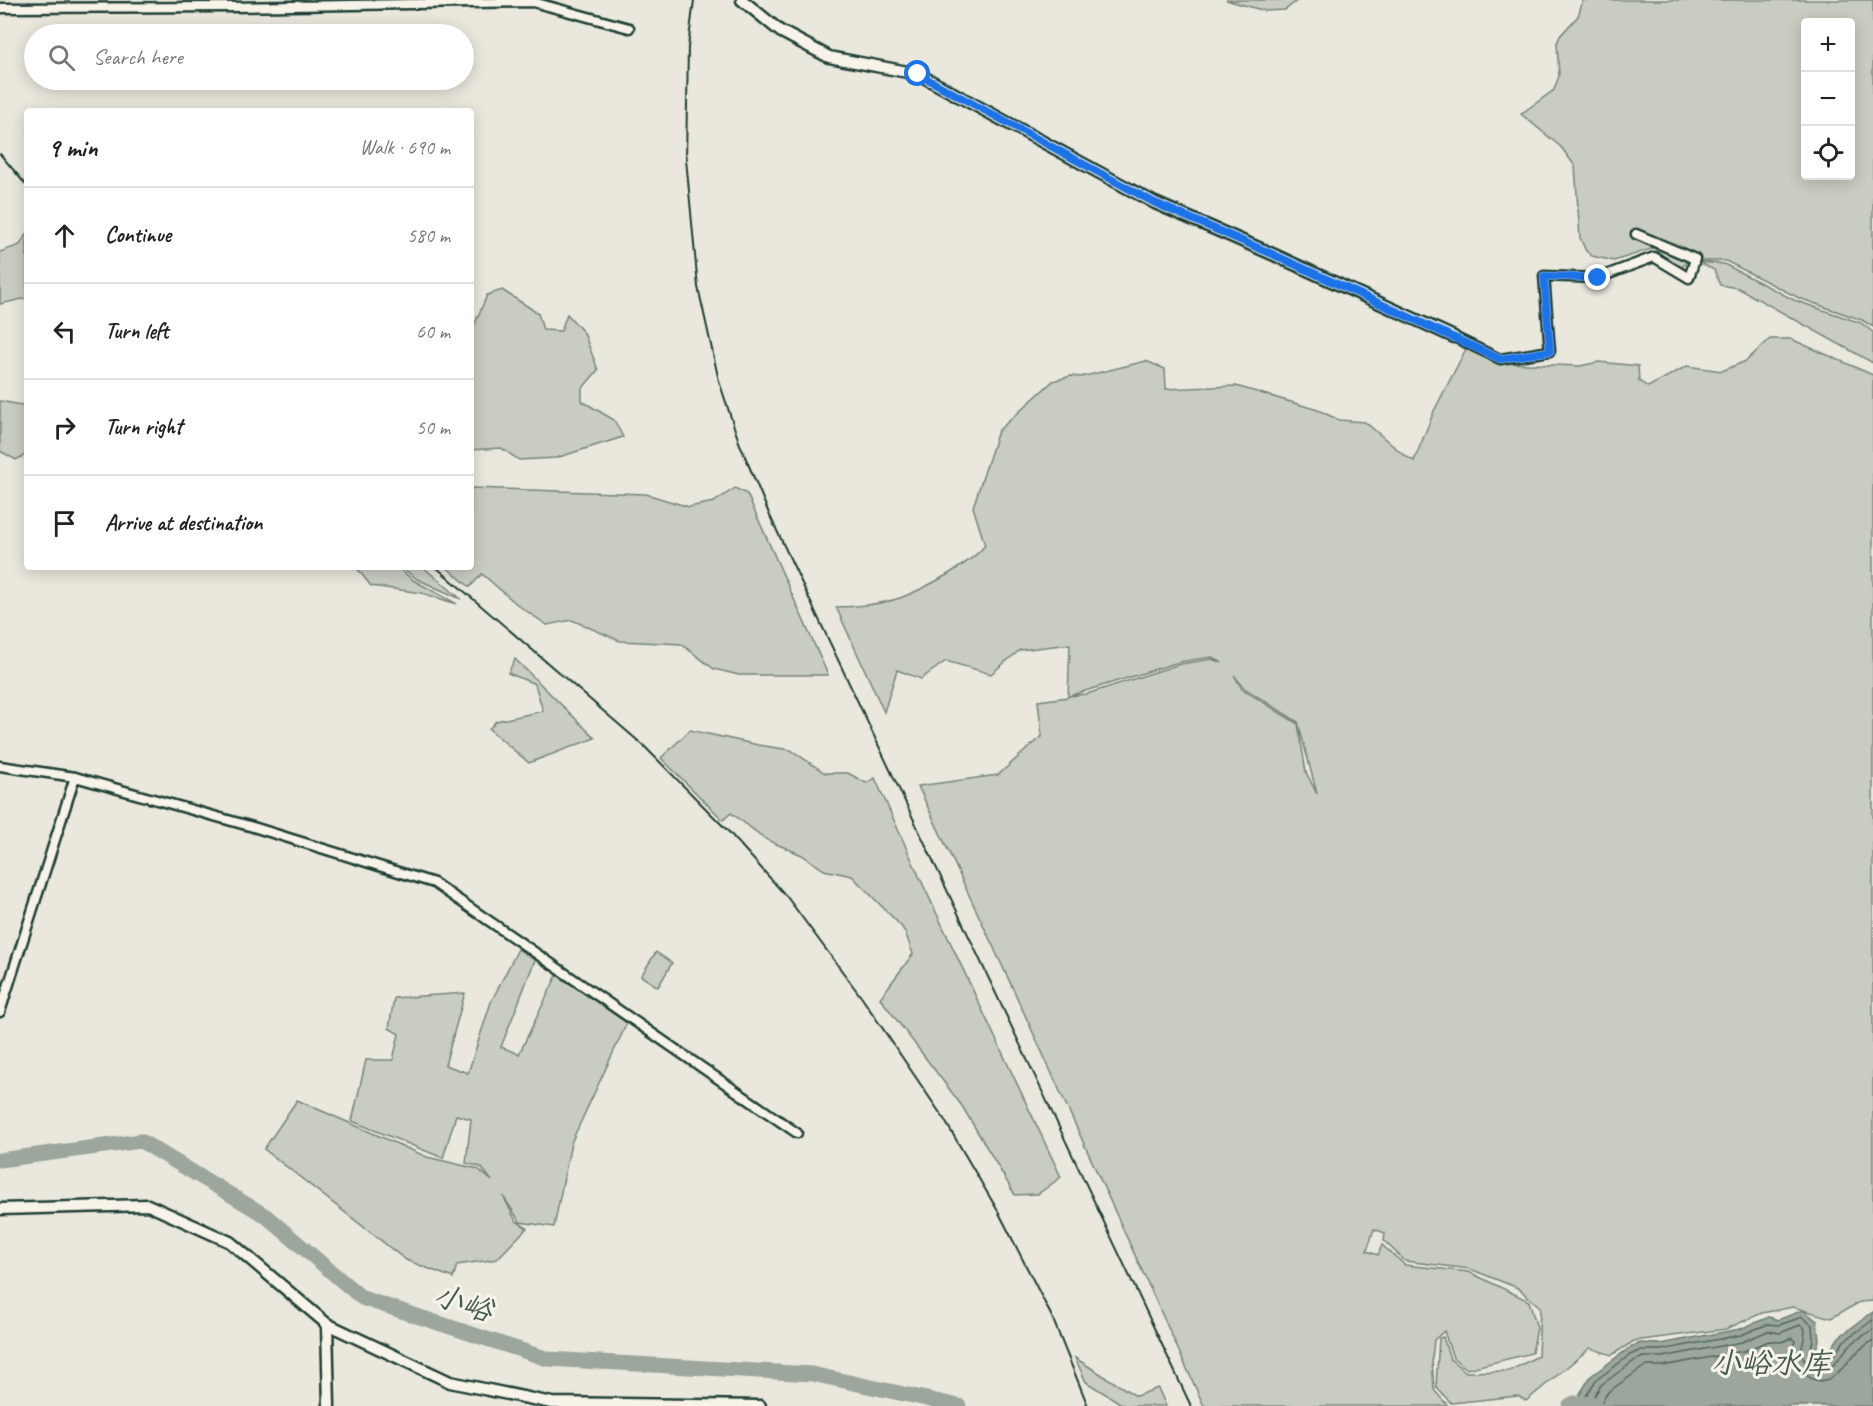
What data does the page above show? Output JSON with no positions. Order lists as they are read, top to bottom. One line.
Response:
{"water":["小峪","小峪水库"],"page":{"map_buttons":["+","−"],"search":"Search here","heading":["9 min","Walk · 690 m"],"list":[["Continue","580 m"],["Turn left","60 m"],["Turn right","50 m"],"Arrive at destination"]}}
